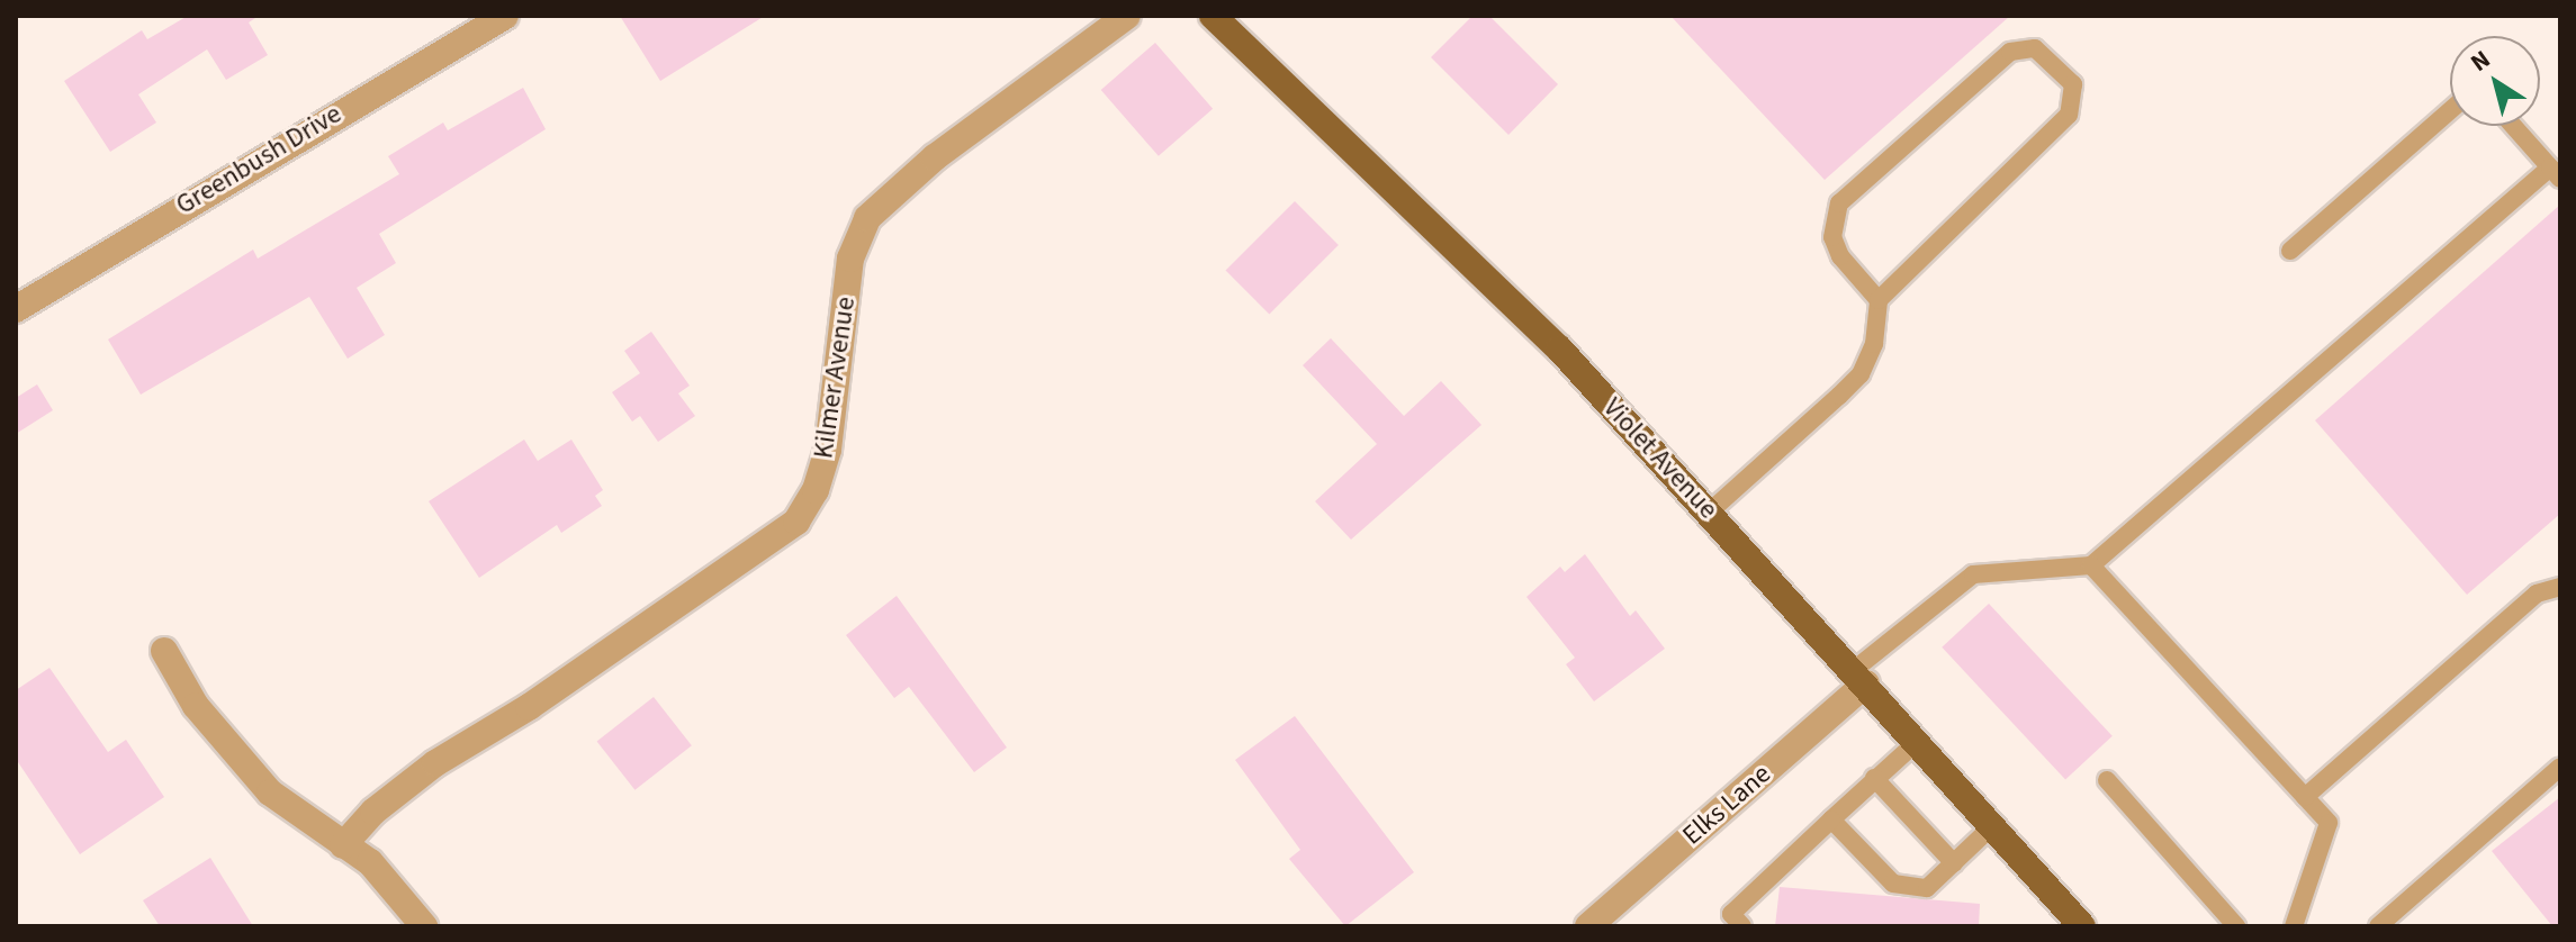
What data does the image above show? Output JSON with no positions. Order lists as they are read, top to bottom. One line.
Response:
{"streets":{"main road":["Violet Avenue"],"street":["Greenbush Drive","Kilmer Avenue","Elks Lane"]},"crossings":[["Violet Avenue","Elks Lane"]],"north":"top left"}
